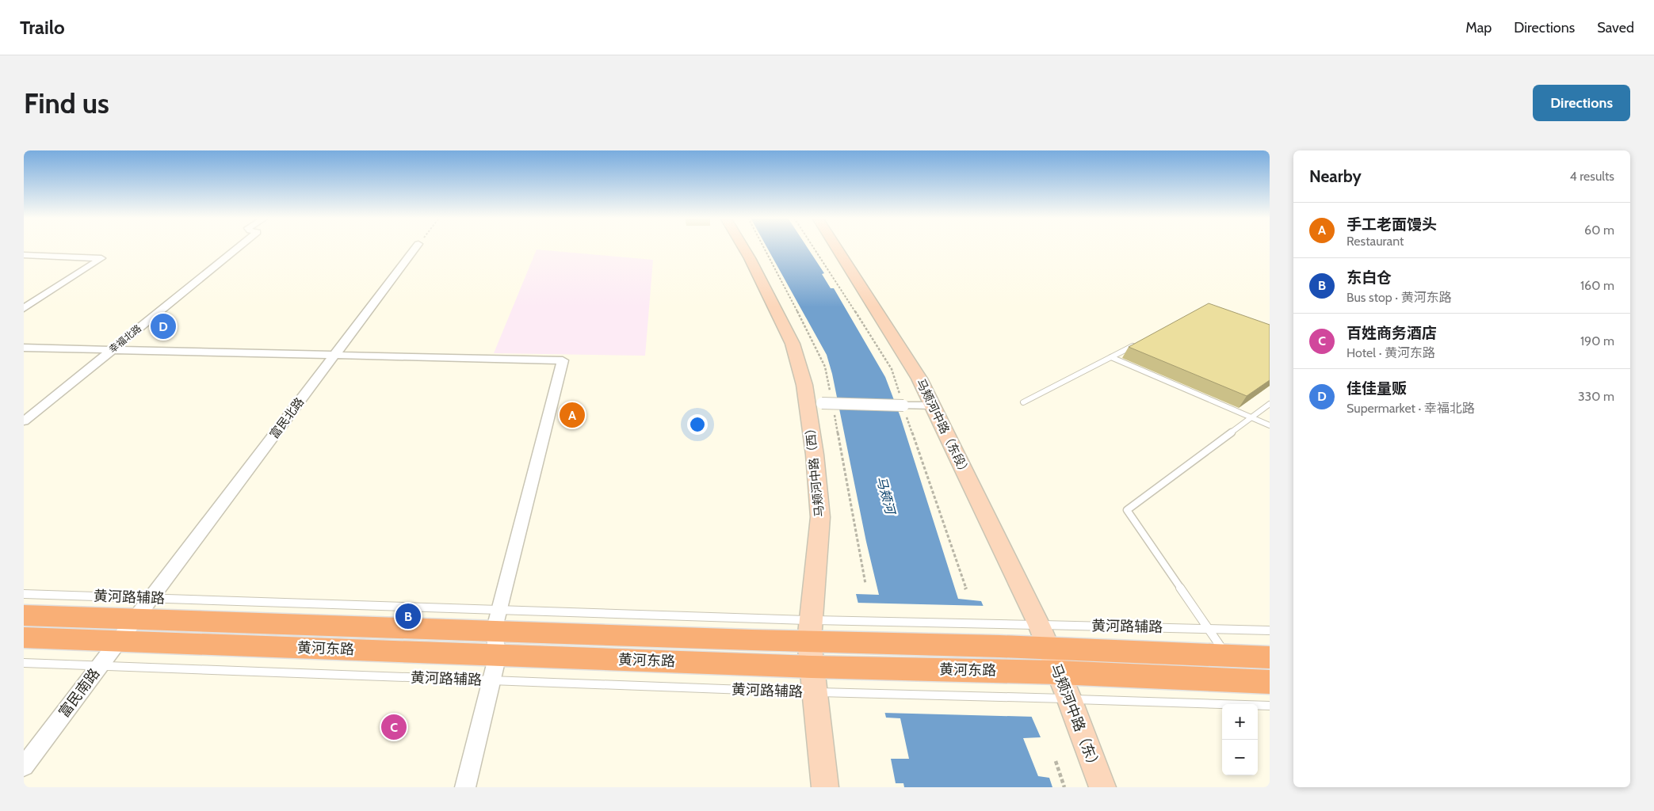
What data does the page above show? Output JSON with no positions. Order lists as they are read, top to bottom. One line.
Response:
{"streets":{"main road":["黄河东路"],"street":["幸福北路","富民北路","马颊河中路（东段）","马颊河中路（西）","富民南路","马颊河中路（东）"],"lane":["黄河路辅路"]},"crossings":[["富民北路","黄河路辅路"],["富民北路","黄河东路"],["富民北路","富民南路"],["马颊河中路（东段）","黄河路辅路"],["马颊河中路（东段）","黄河东路"],["马颊河中路（东段）","马颊河中路（东）"],["马颊河中路（西）","黄河路辅路"],["马颊河中路（西）","黄河东路"],["黄河路辅路","黄河东路"],["黄河路辅路","富民南路"],["黄河路辅路","马颊河中路（东）"],["黄河东路","富民南路"],["黄河东路","马颊河中路（东）"]],"water":["马颊河"],"page":{"header":"Trailo","nav":["Map","Directions","Saved"],"buttons":"Directions","title":"Find us","heading":["Nearby","4 results"],"list":[{"mark":"A","name":"手工老面馒头","note":"Restaurant","value":"60 m"},{"mark":"B","name":"东白仓","note":"Bus stop · 黄河东路","value":"160 m"},{"mark":"C","name":"百姓商务酒店","note":"Hotel · 黄河东路","value":"190 m"},{"mark":"D","name":"佳佳量贩","note":"Supermarket · 幸福北路","value":"330 m"}],"pins":["D","A","B","C"],"map_buttons":["+","−"]}}
